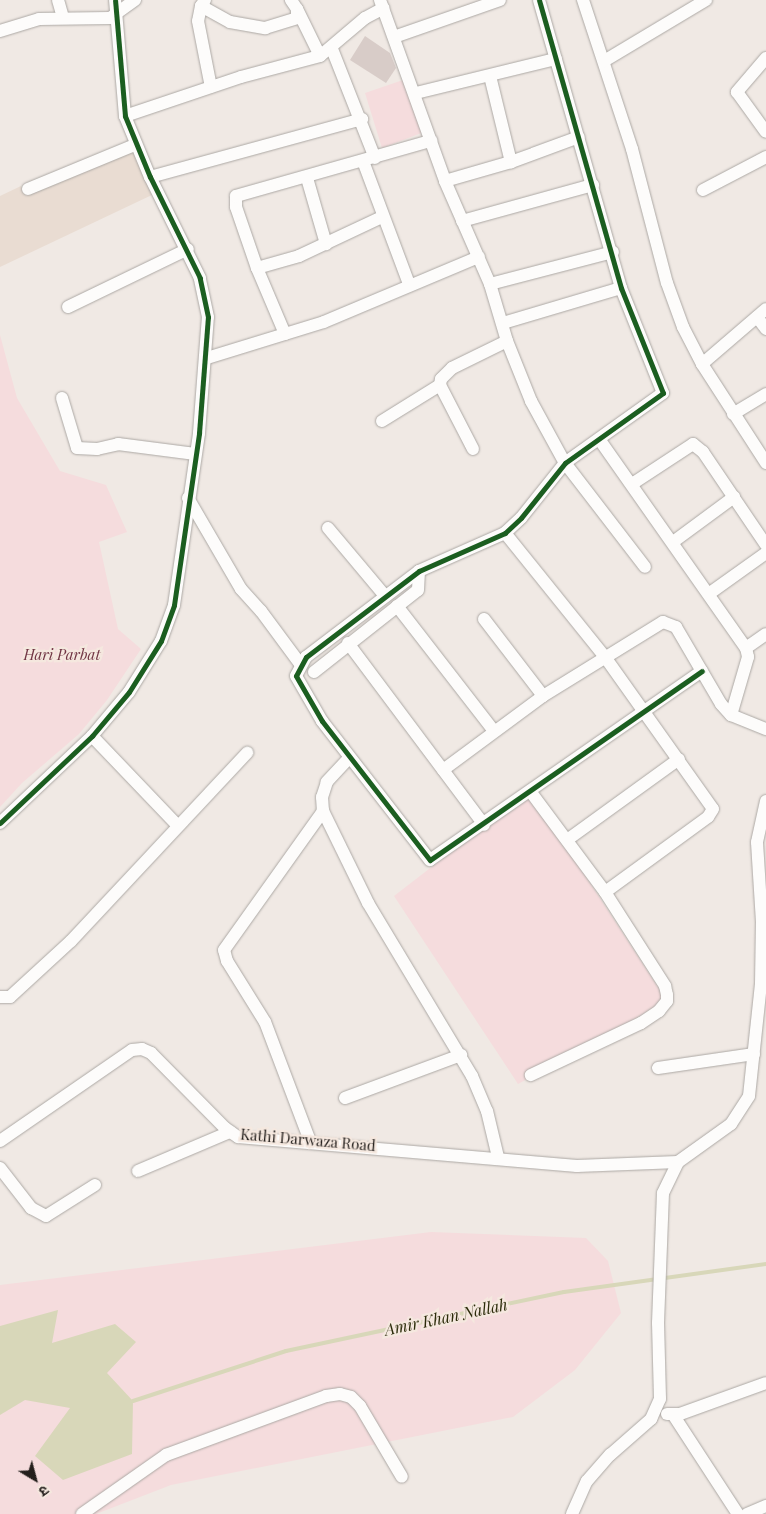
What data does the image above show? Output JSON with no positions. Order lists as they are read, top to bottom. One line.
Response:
{"streets":{"street":["Kathi Darwaza Road"]},"water":["Amir Khan Nallah"],"parks":["Hari Parbat"],"north":"bottom right"}
